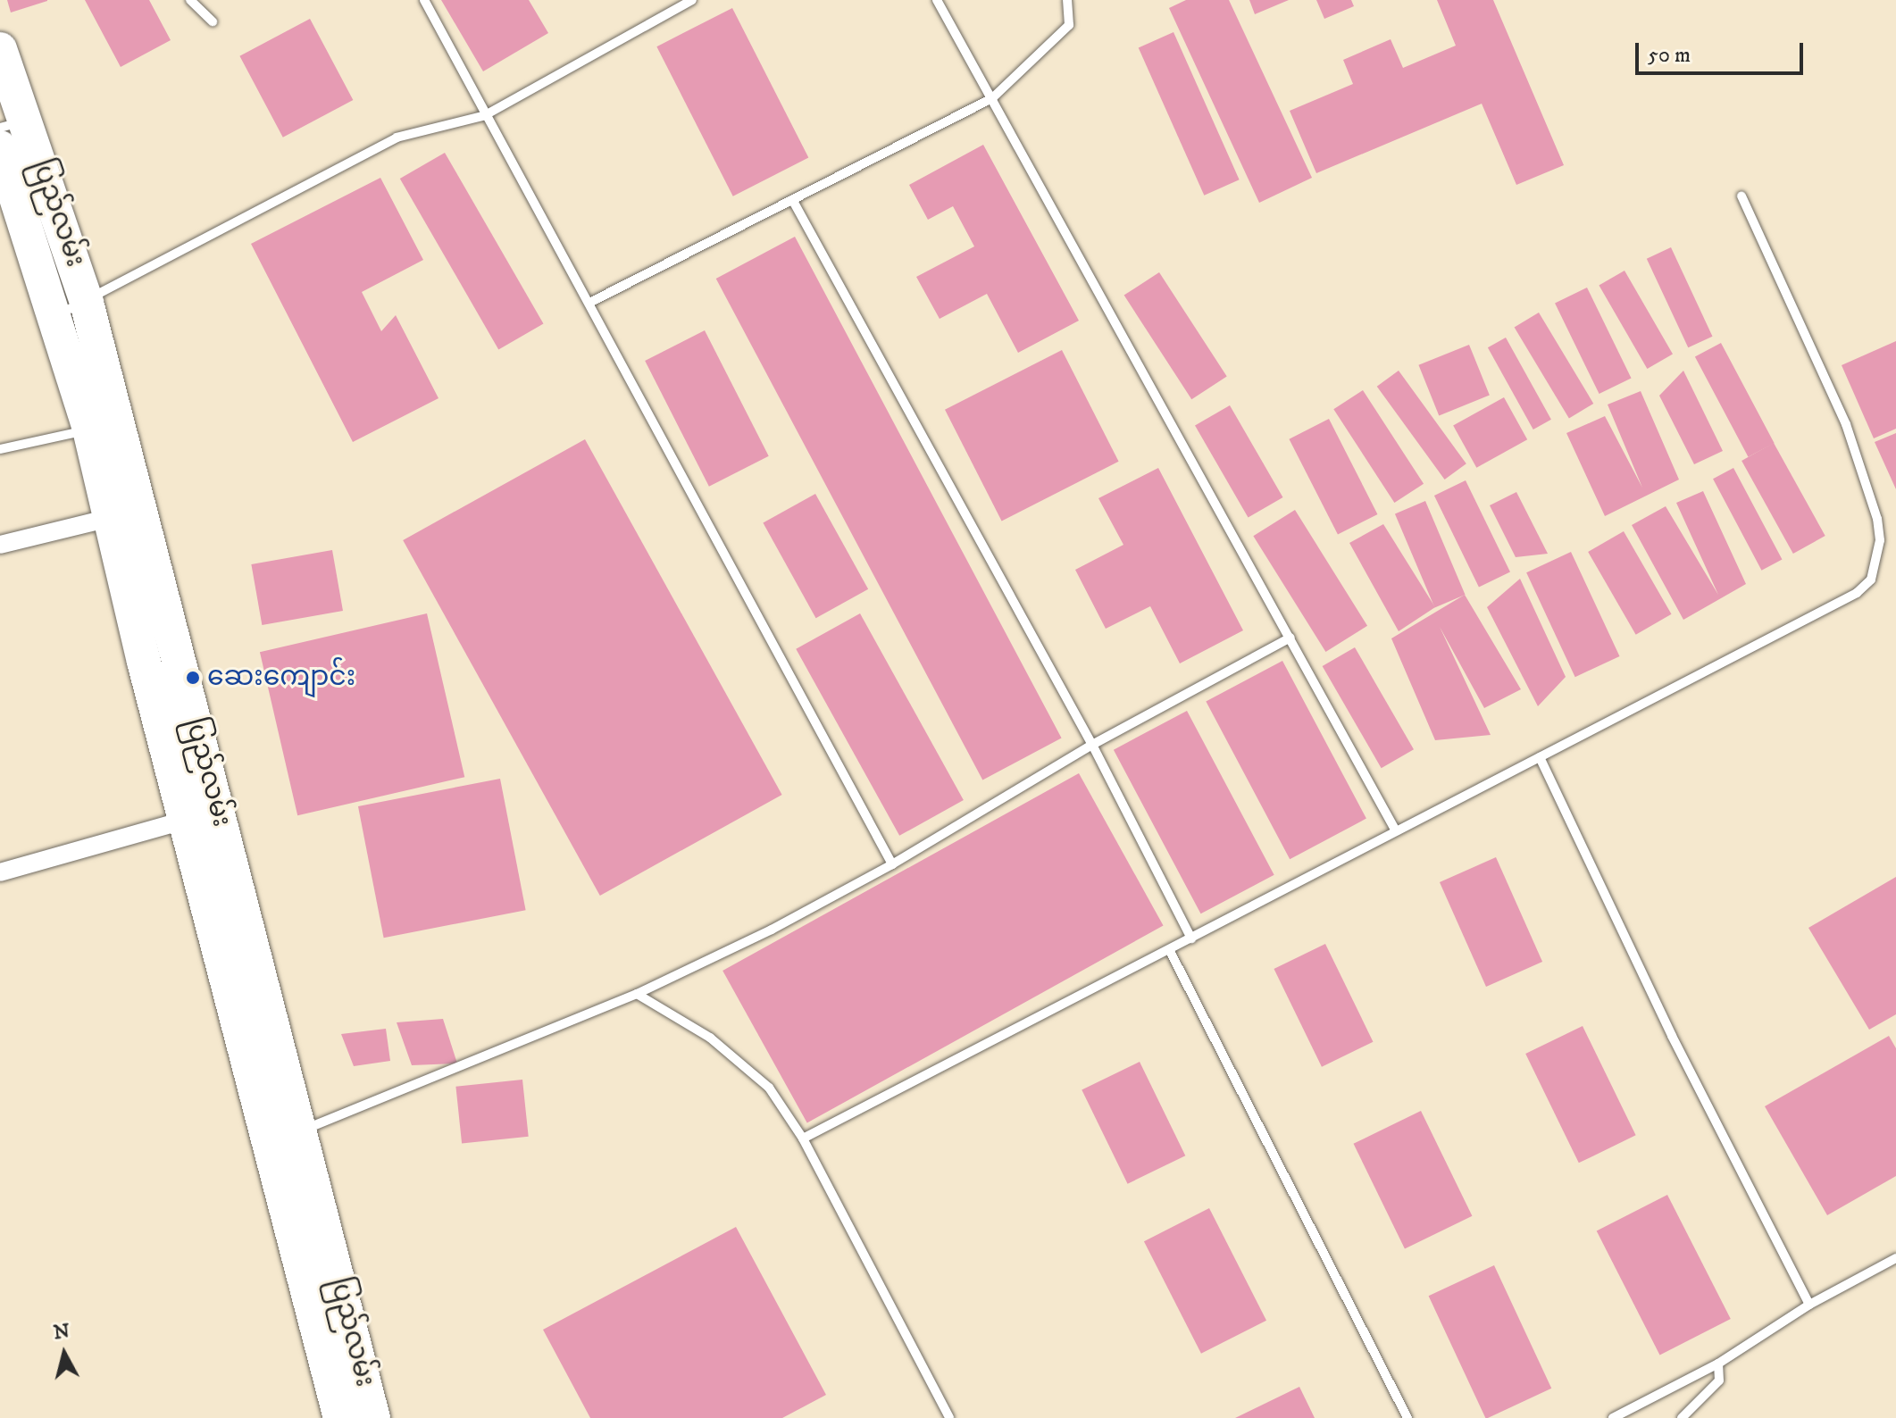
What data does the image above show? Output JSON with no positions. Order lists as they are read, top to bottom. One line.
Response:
{"streets":{"highway":["ပြည်လမ်း"]},"places":["ဆေးကျောင်း"],"scale_bar":"50 m","north":"top"}
